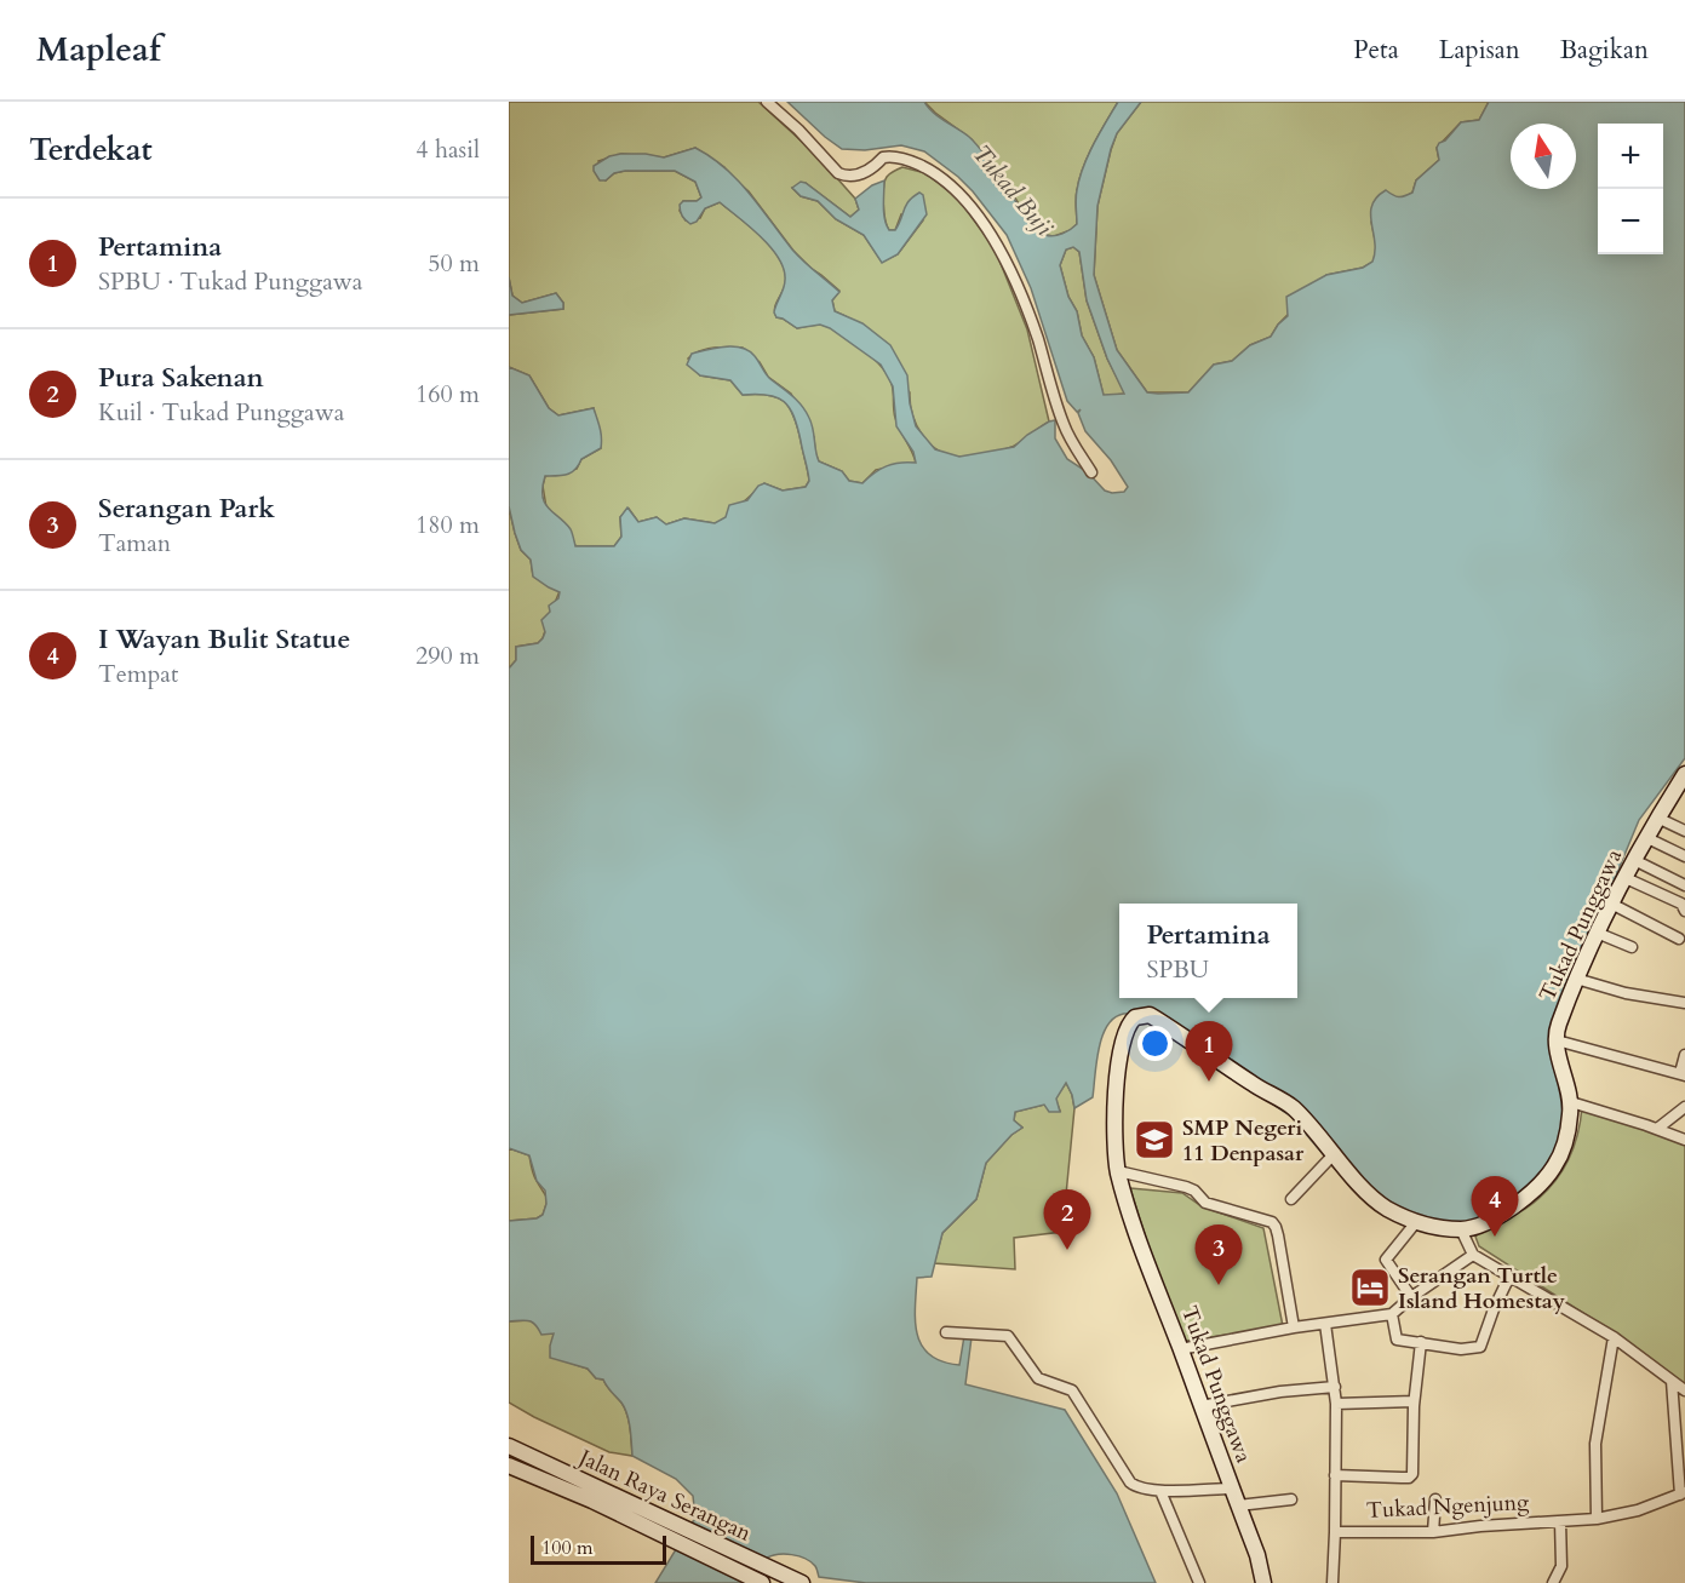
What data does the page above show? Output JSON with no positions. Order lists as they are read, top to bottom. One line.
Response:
{"streets":{"street":["Tukad Punggawa","Jalan Raya Serangan","Tukad Ngenjung"]},"water":["Tukad Buji"],"places":{"school or university":["SMP Negeri 11 Denpasar"],"hotel":["Serangan Turtle Island Homestay"]},"scale_bar":"100 m","north":"top","page":{"header":"Mapleaf","nav":["Peta","Lapisan","Bagikan"],"heading":["Terdekat","4 hasil"],"map_buttons":["+","−"],"list":[{"mark":"1","name":"Pertamina","note":"SPBU · Tukad Punggawa","value":"50 m"},{"mark":"2","name":"Pura Sakenan","note":"Kuil · Tukad Punggawa","value":"160 m"},{"mark":"3","name":"Serangan Park","note":"Taman","value":"180 m"},{"mark":"4","name":"I Wayan Bulit Statue","note":"Tempat","value":"290 m"}],"popup":["Pertamina","SPBU"],"pins":["1","4","2","3"],"scale":"100 m"}}
